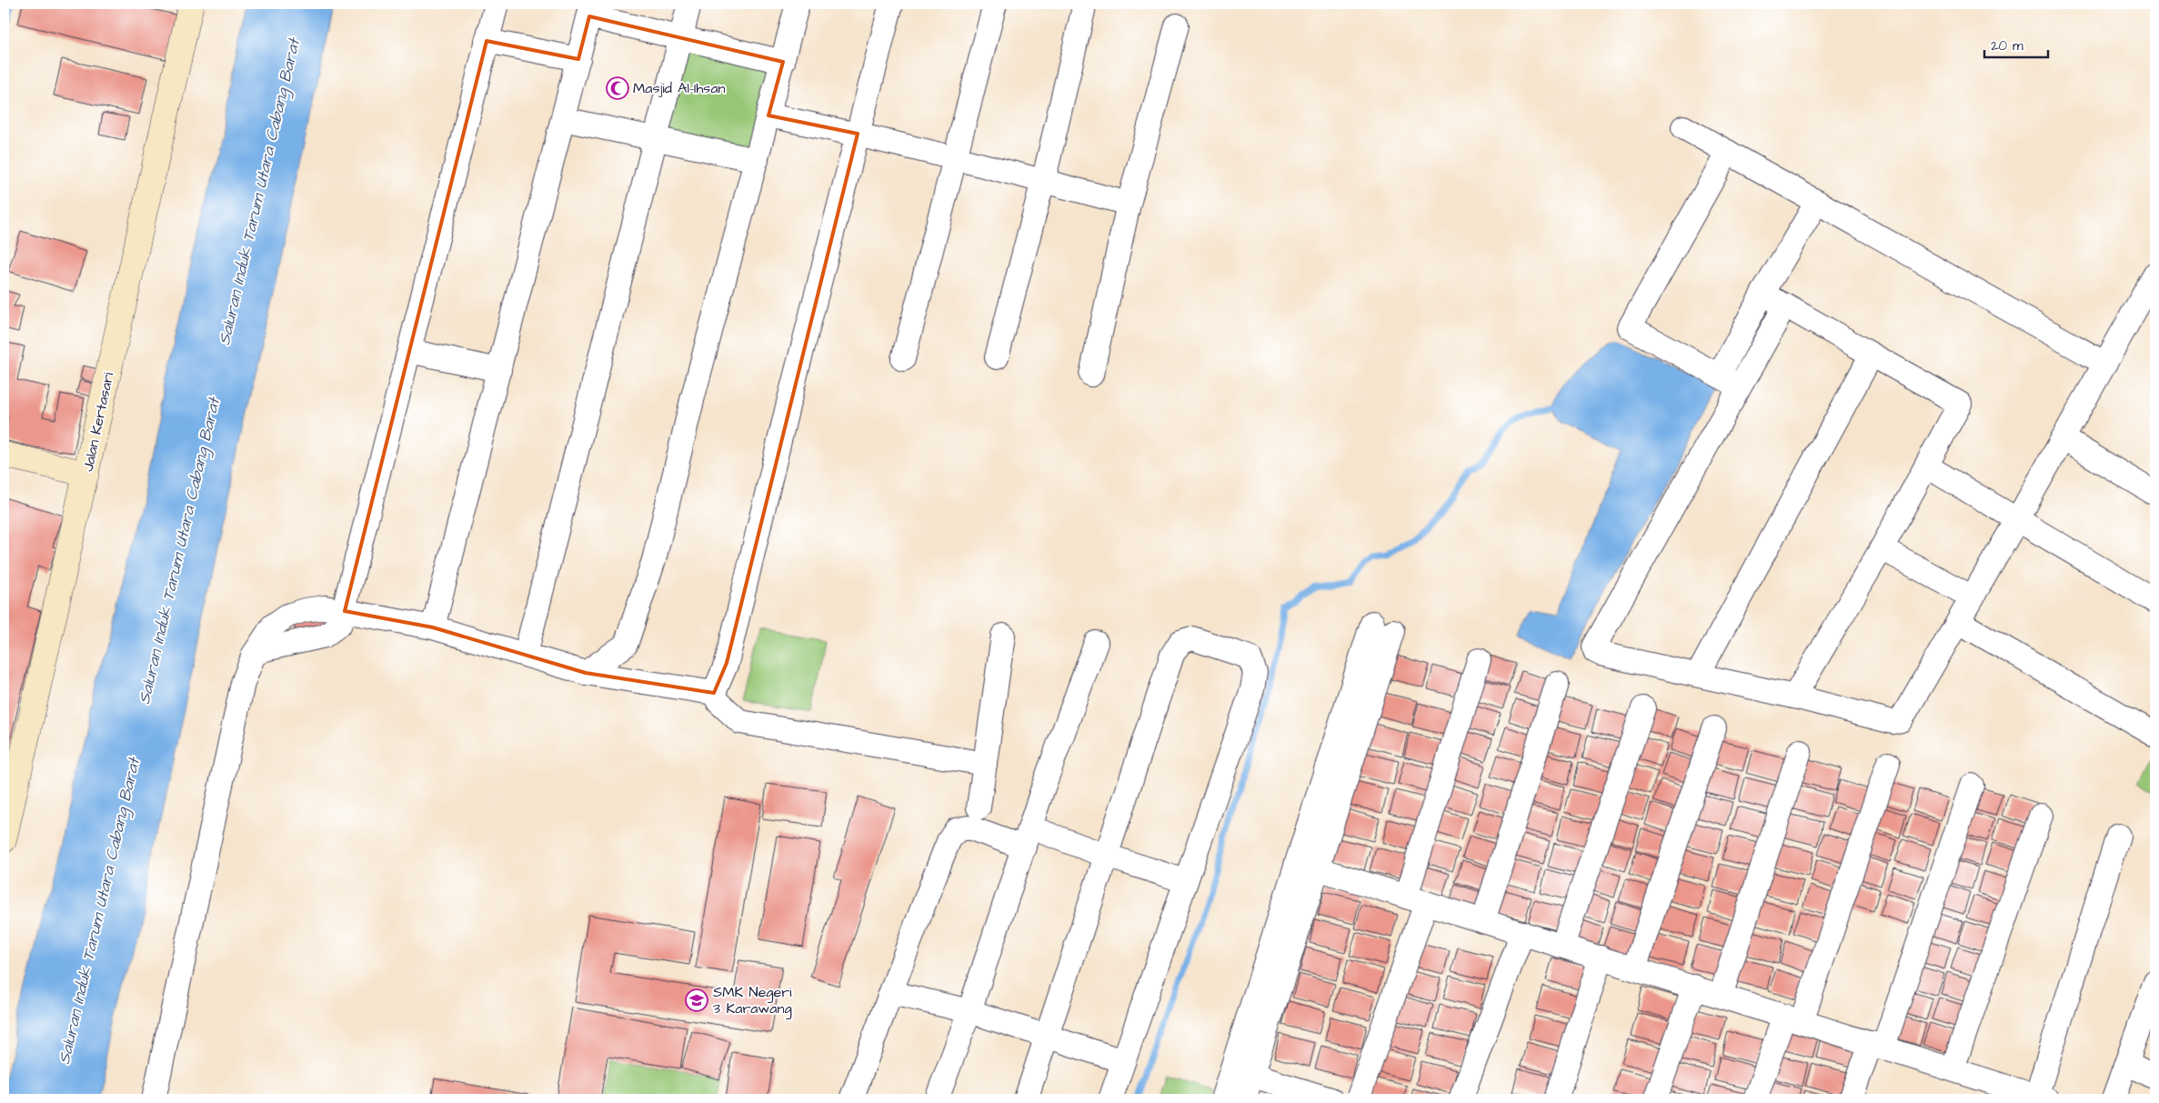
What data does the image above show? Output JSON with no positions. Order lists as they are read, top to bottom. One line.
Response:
{"streets":{"street":["Jalan Kertasari"]},"water":["Saluran Induk Tarum Utara Cabang Barat"],"places":{"mosque":["Masjid Al-Ihsan"],"school or university":["SMK Negeri 3 Karawang"]},"scale_bar":"20 m"}
